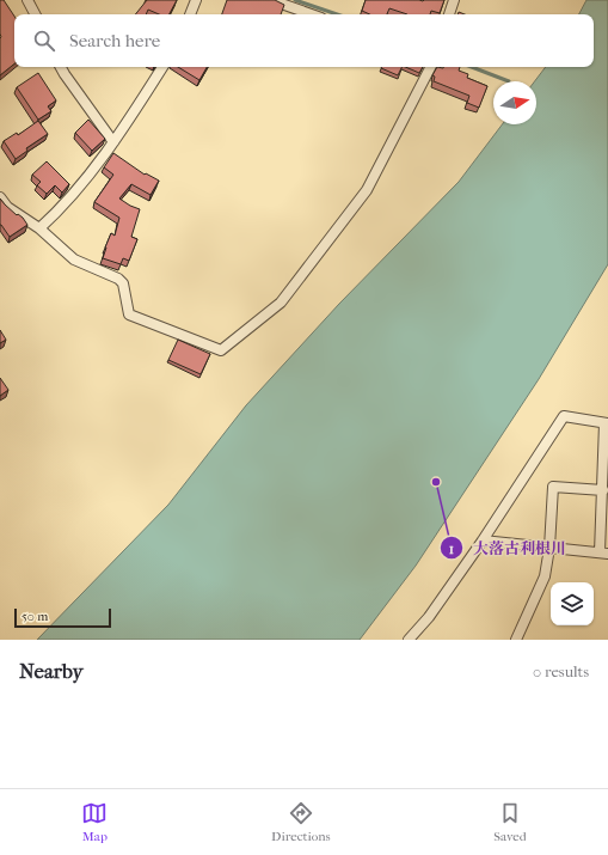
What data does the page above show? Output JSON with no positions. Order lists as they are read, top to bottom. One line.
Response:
{"places":["大落古利根川"],"scale_bar":"50 m","north":"right","page":{"search":"Search here","scale":"50 m","heading":["Nearby","0 results"],"nav":["Map","Directions","Saved"]}}
